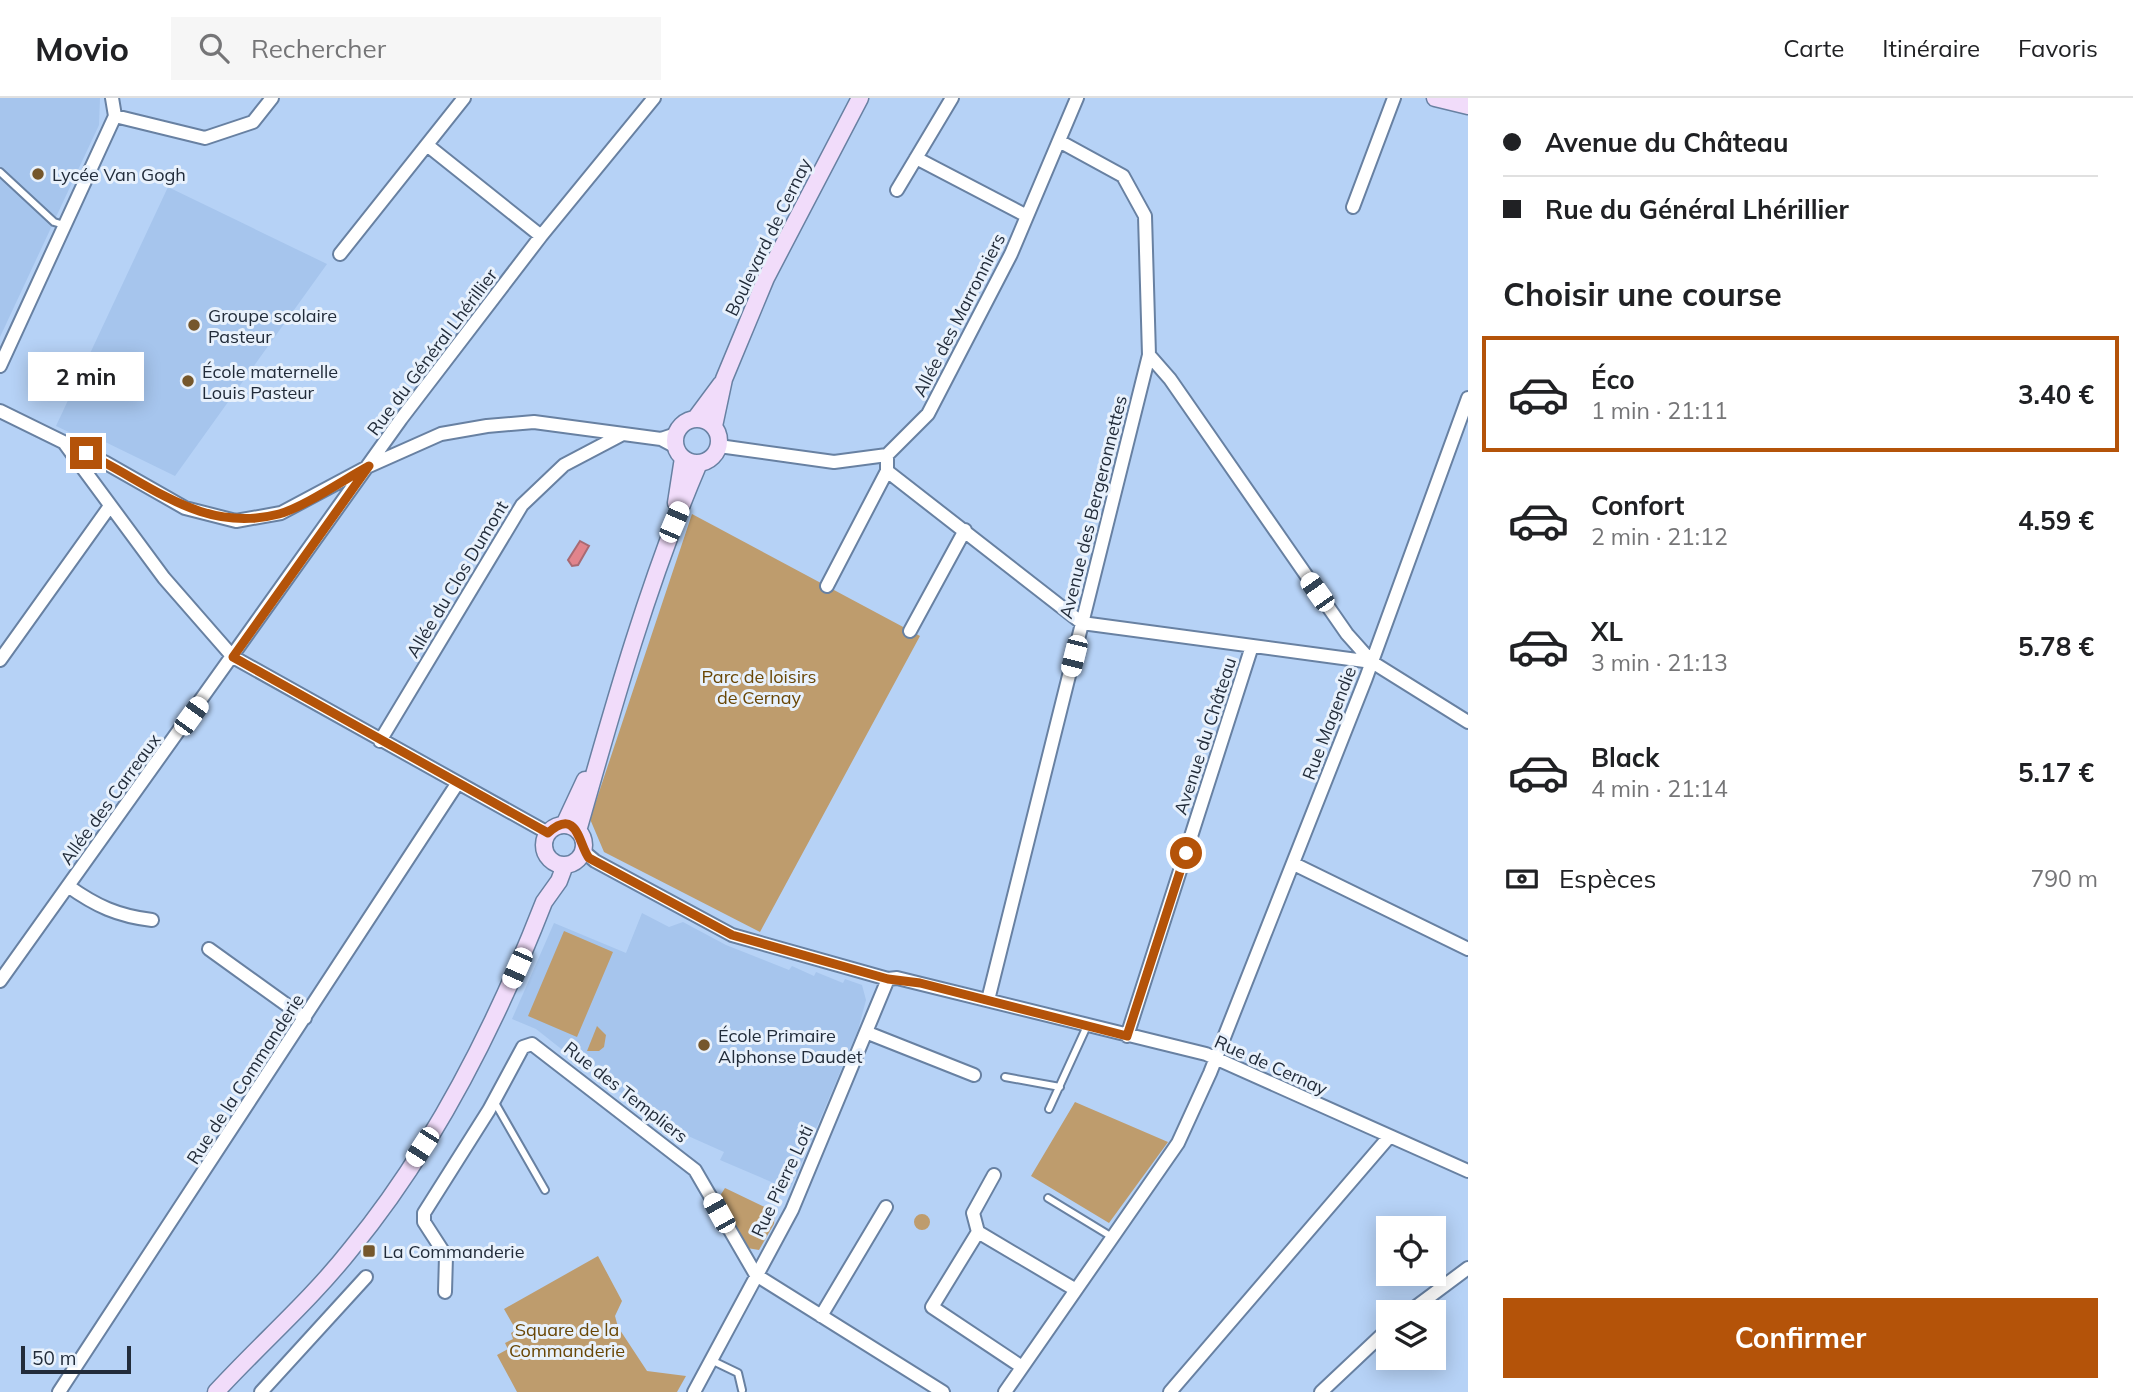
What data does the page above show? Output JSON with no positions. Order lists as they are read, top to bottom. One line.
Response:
{"streets":{"street":["Boulevard de Cernay","Allée des Marronniers","Rue du Général Lhérillier","Avenue des Bergeronnettes","Allée du Clos Dumont","Rue Magendie","Avenue du Château","Allée des Carreaux","Rue de Cernay","Rue de la Commanderie","Rue des Templiers","Rue Pierre Loti"]},"crossings":[["Allée des Marronniers","Avenue des Bergeronnettes"],["Rue du Général Lhérillier","Allée des Carreaux"],["Avenue des Bergeronnettes","Rue de Cernay"],["Rue Magendie","Rue de Cernay"],["Avenue du Château","Rue de Cernay"],["Rue de Cernay","Rue Pierre Loti"],["Rue des Templiers","Rue Pierre Loti"]],"parks":["Parc de loisirs de Cernay","Square de la Commanderie"],"places":{"other":["Lycée Van Gogh","Groupe scolaire Pasteur","École maternelle Louis Pasteur","École Primaire Alphonse Daudet"],"transit":["La Commanderie"]},"scale_bar":"50 m","page":{"header":"Movio","search":"Rechercher","nav":["Carte","Itinéraire","Favoris"],"banner":["Avenue du Château","Rue du Général Lhérillier"],"heading":"Choisir une course","list":[{"name":"Éco","note":"1 min · 21:11","value":"3.40 €"},{"name":"Confort","note":"2 min · 21:12","value":"4.59 €"},{"name":"XL","note":"3 min · 21:13","value":"5.78 €"},{"name":"Black","note":"4 min · 21:14","value":"5.17 €"}],"bubble":"2 min","pay":["Espèces","790 m"],"buttons":"Confirmer","scale":"50 m"}}
